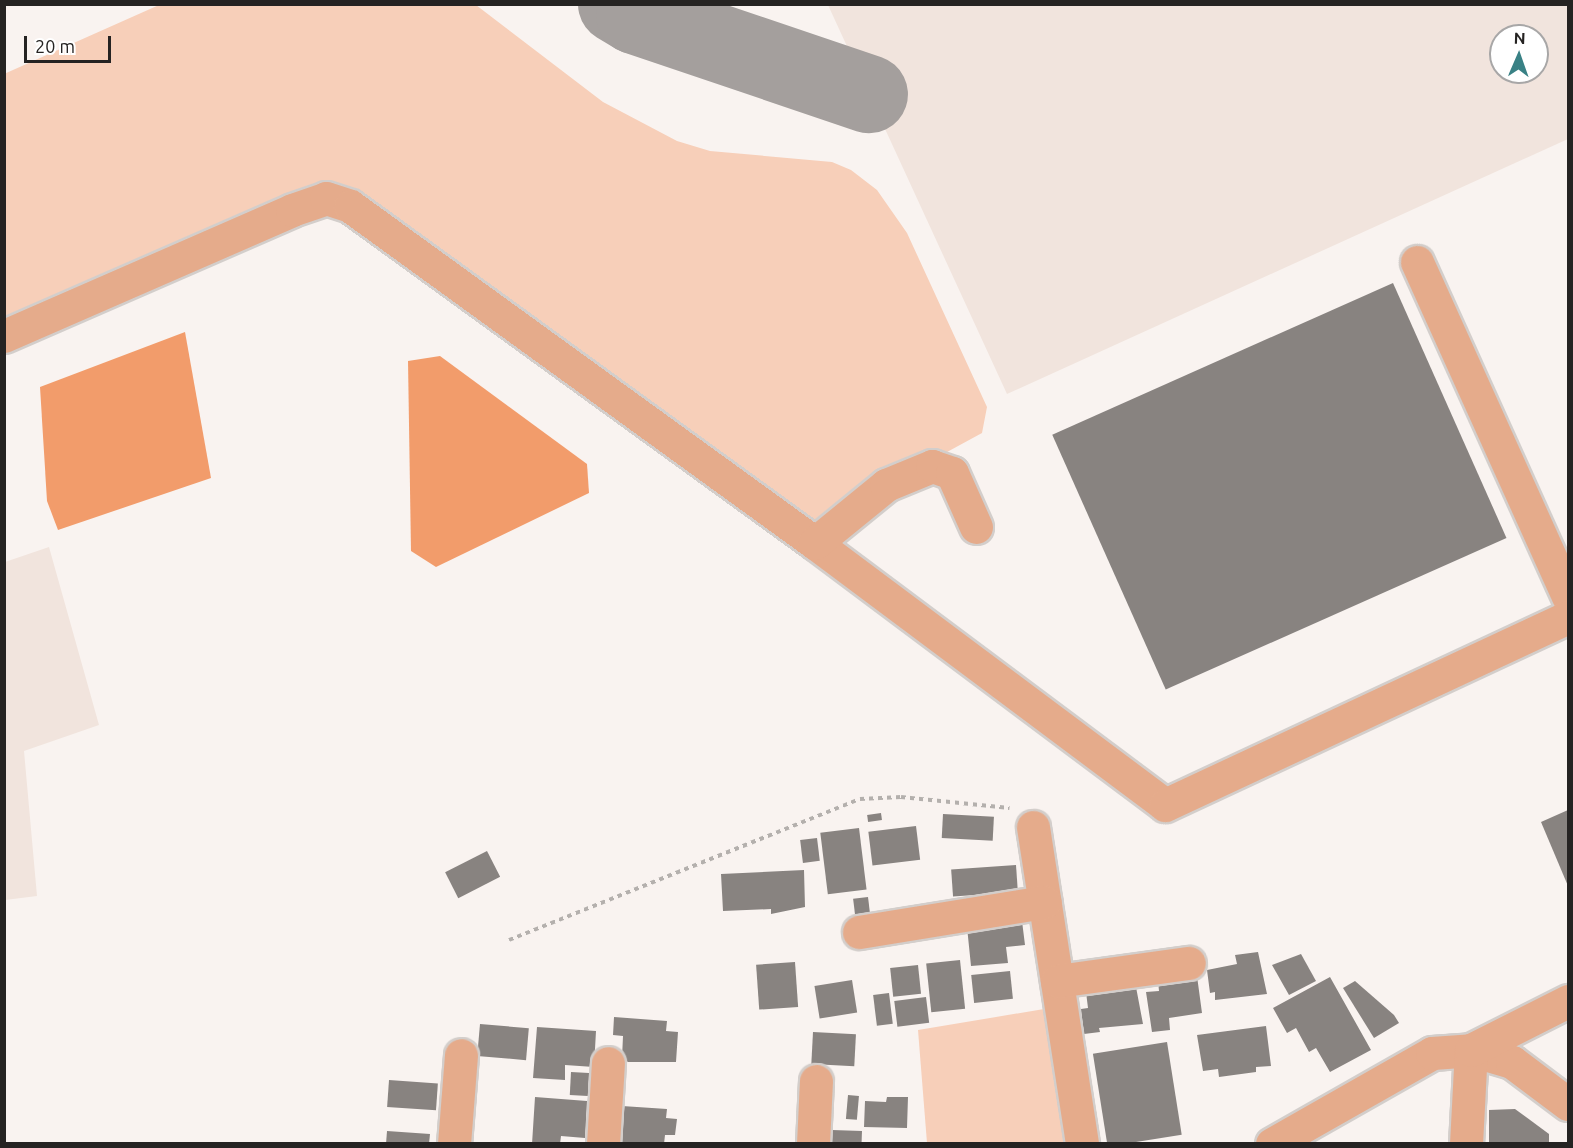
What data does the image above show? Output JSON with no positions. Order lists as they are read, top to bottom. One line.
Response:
{"scale_bar":"20 m","north":"top"}
